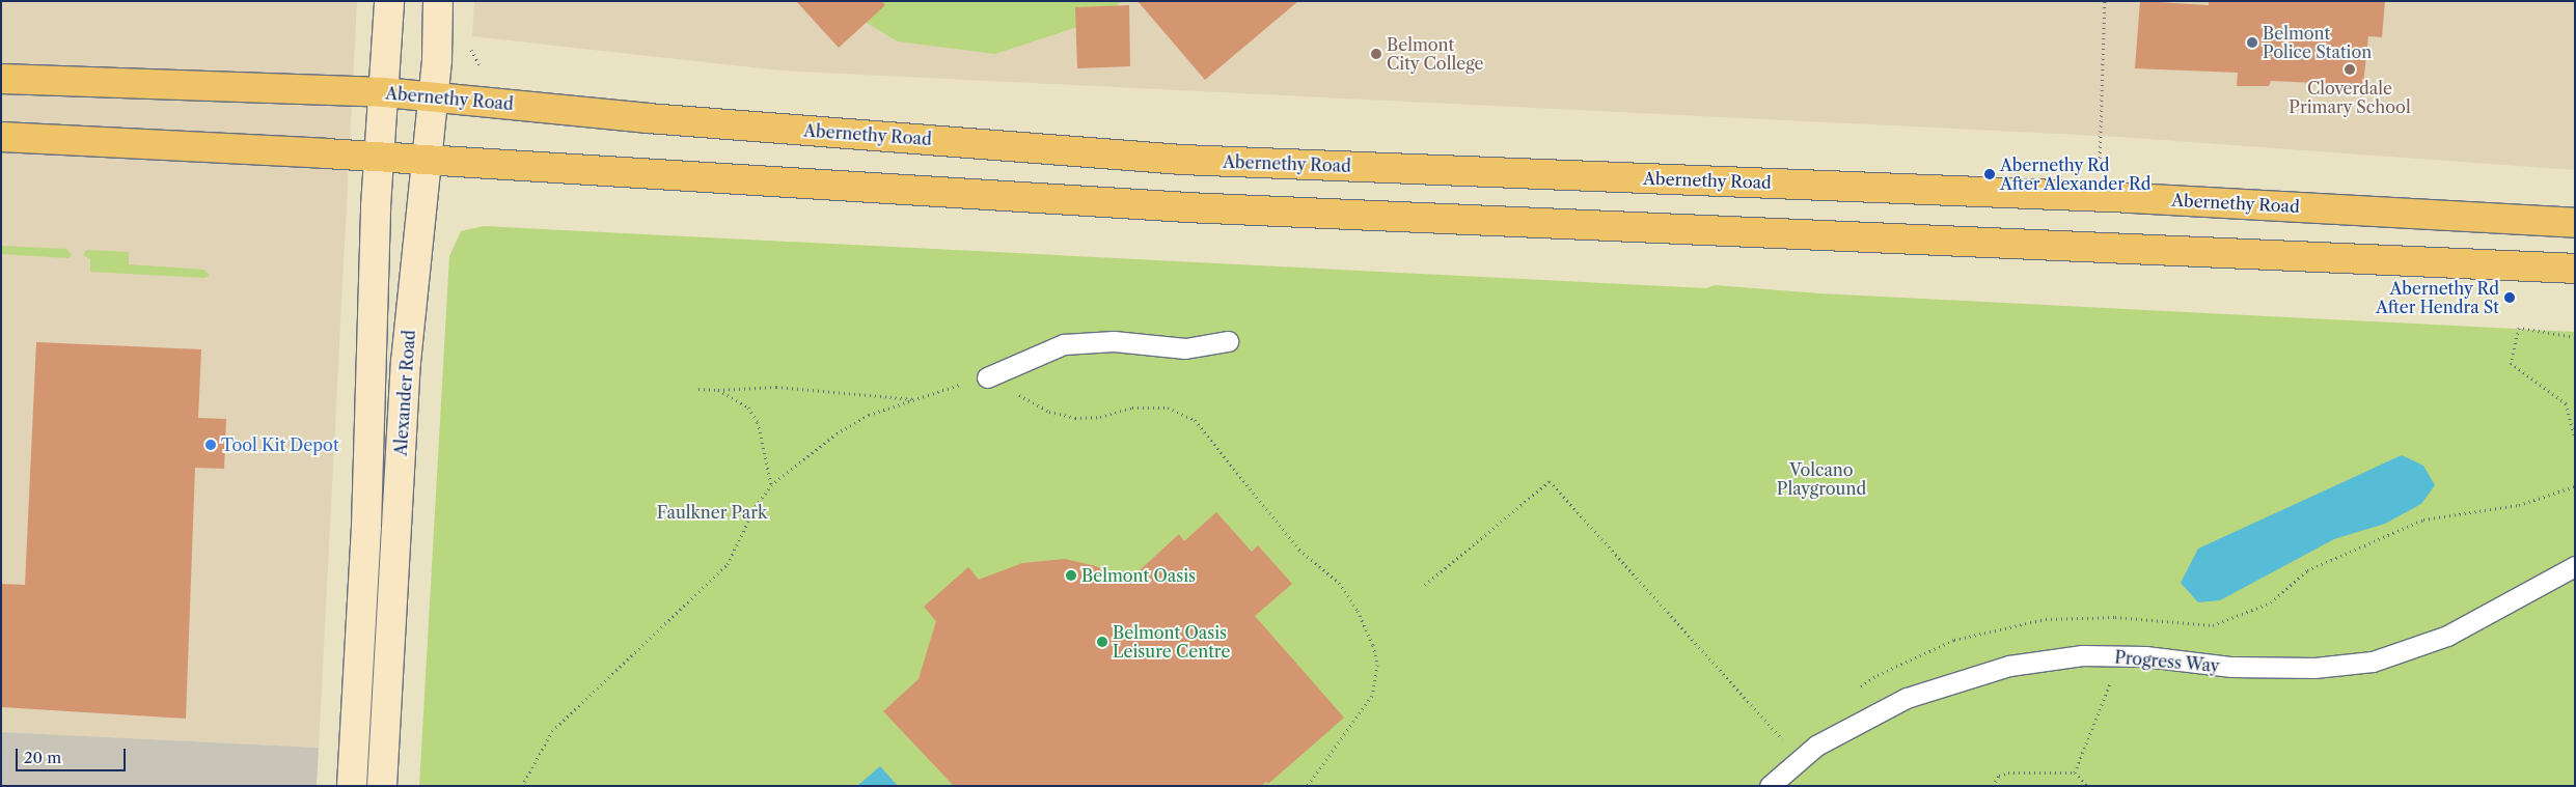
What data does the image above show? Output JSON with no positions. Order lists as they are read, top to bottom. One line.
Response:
{"streets":{"main road":["Abernethy Road","Alexander Road"],"lane":["Progress Way"]},"crossings":[["Abernethy Road","Alexander Road"]],"parks":["Volcano Playground","Faulkner Park"],"places":["Belmont Police Station","Belmont City College","Cloverdale Primary School","Abernethy Rd After Alexander Rd","Abernethy Rd After Hendra St","Tool Kit Depot","Belmont Oasis","Belmont Oasis Leisure Centre"],"scale_bar":"20 m"}
